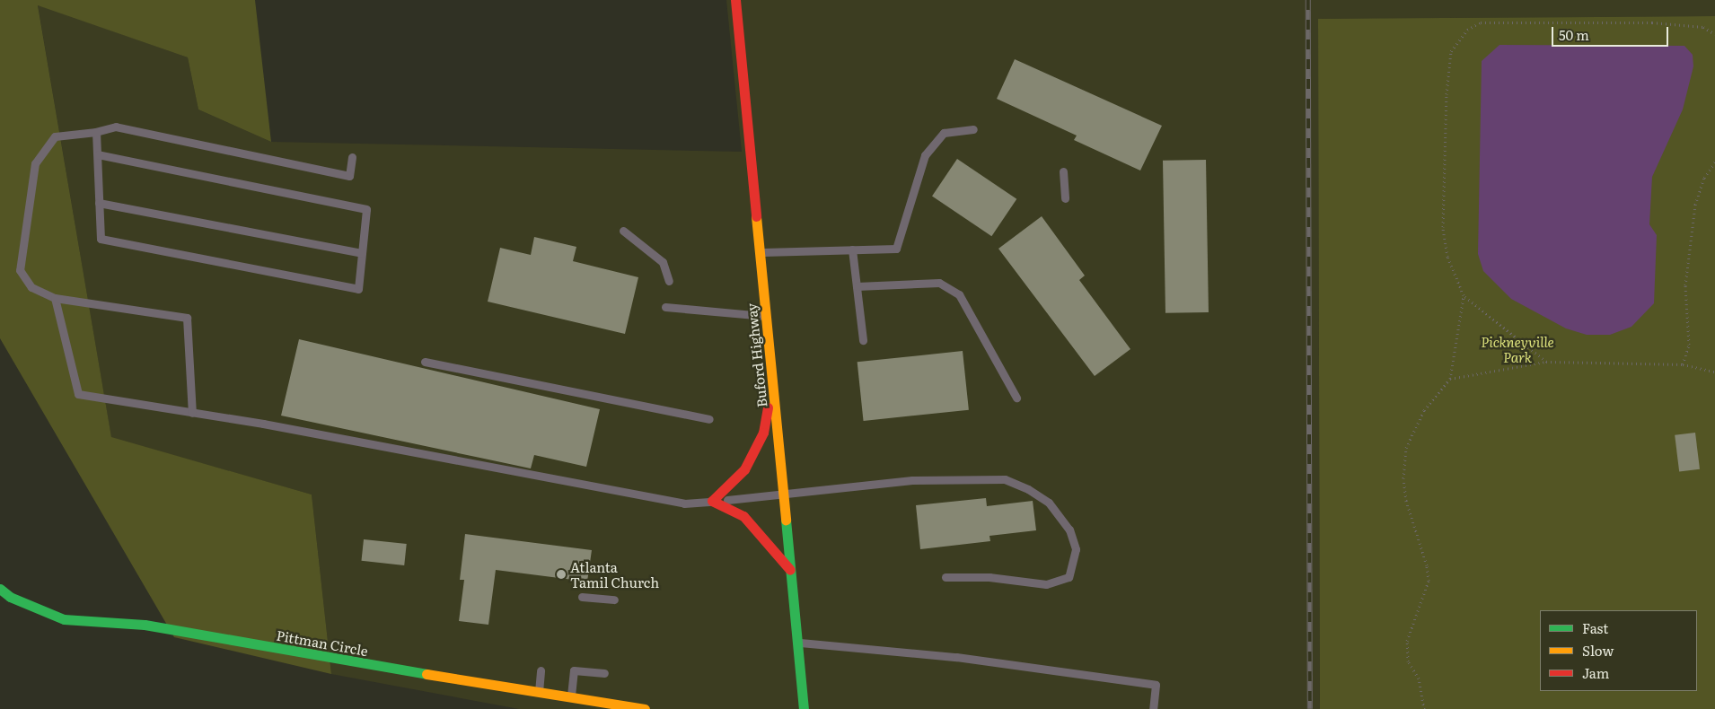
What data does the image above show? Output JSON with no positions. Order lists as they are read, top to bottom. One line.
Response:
{"streets":{"main road":["Buford Highway","Pittman Circle"]},"parks":["Pickneyville Park"],"places":["Atlanta Tamil Church"],"legend":["Fast","Slow","Jam"],"scale_bar":"50 m"}
